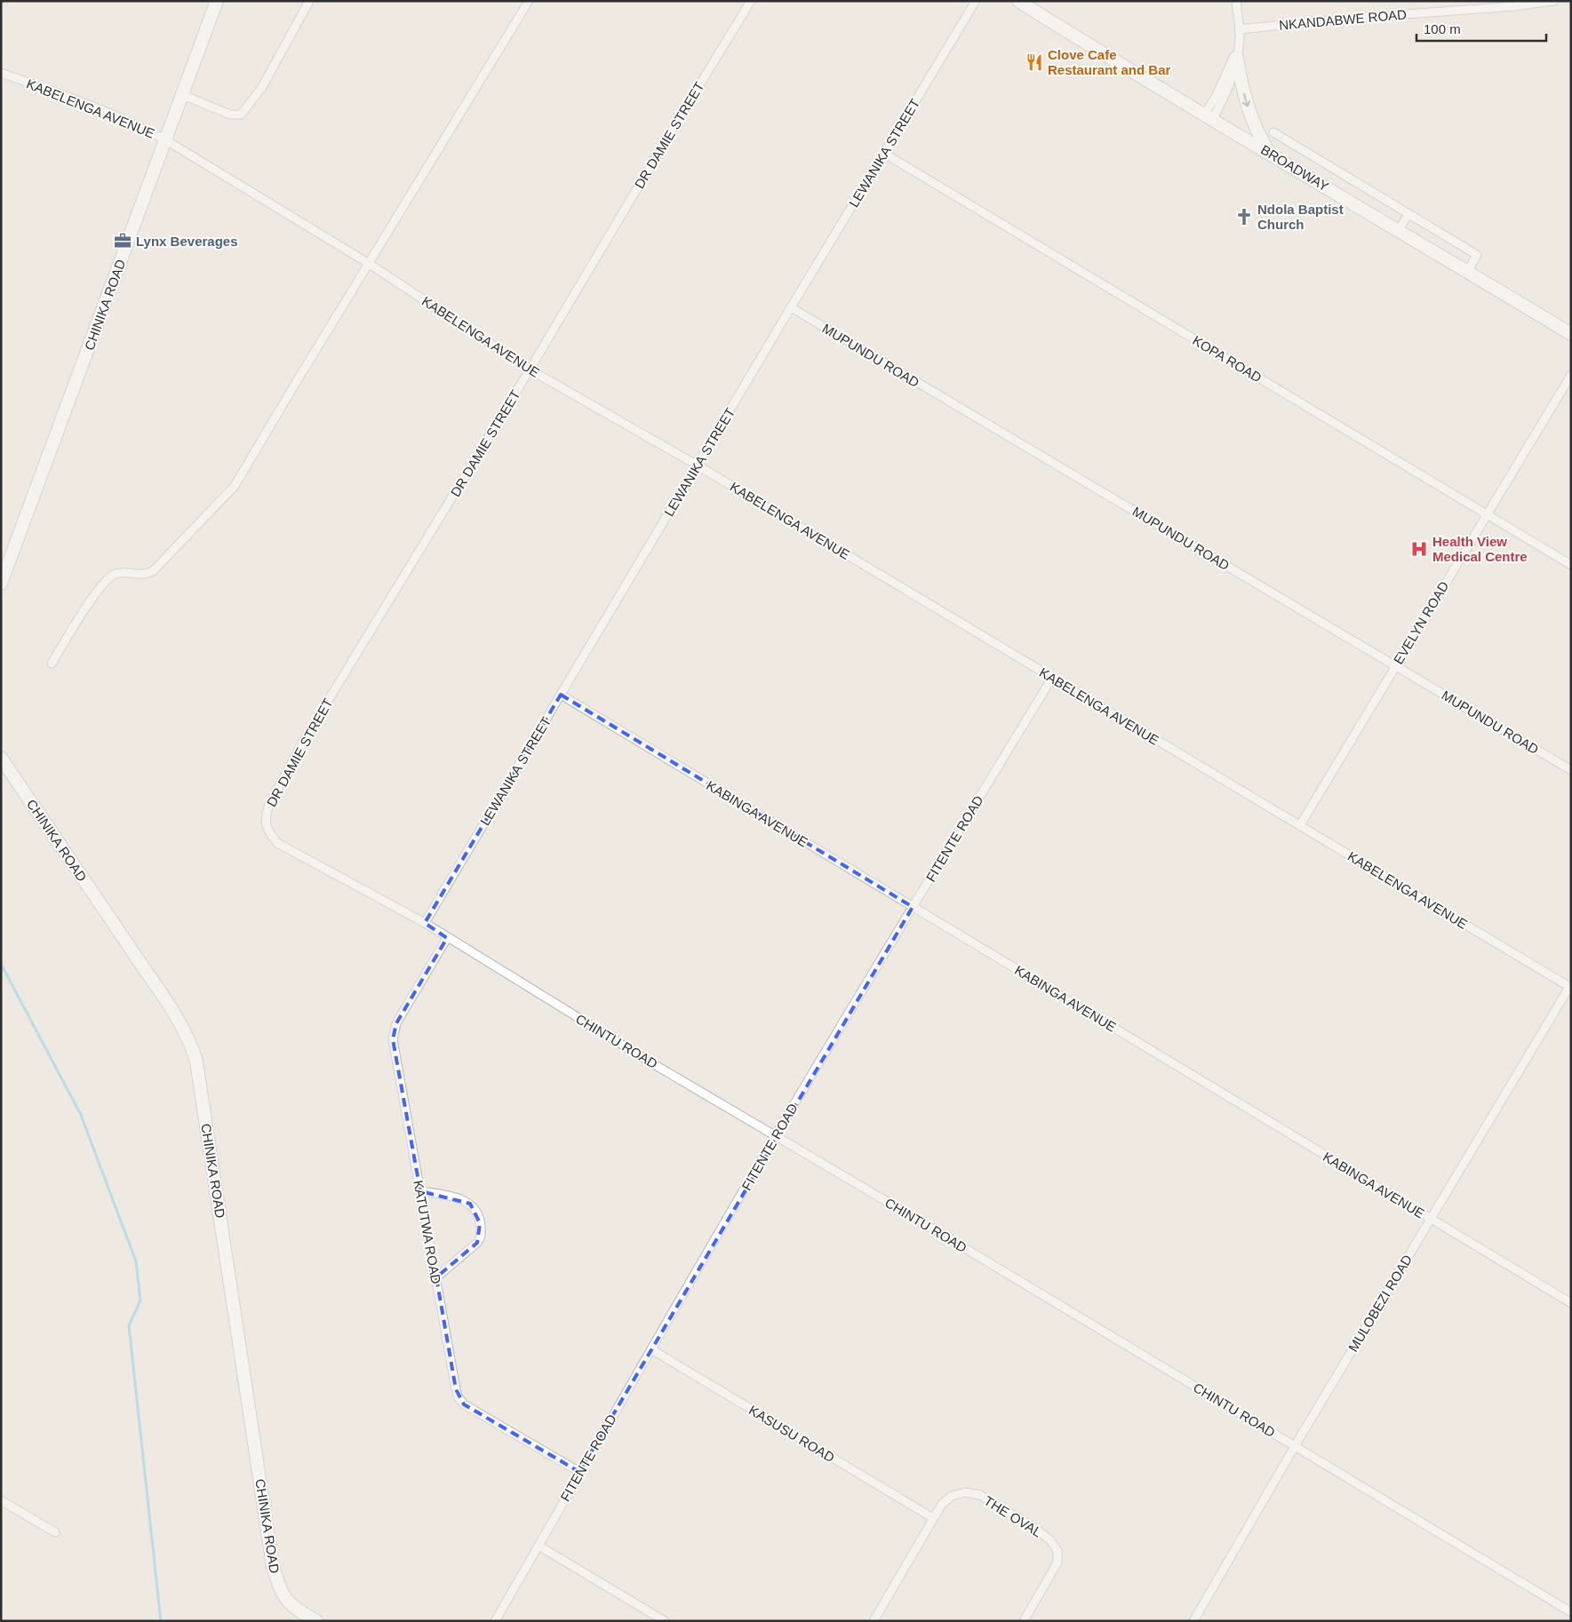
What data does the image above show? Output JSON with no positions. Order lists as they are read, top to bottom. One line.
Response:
{"streets":{"main road":["BROADWAY","CHINIKA ROAD"],"street":["NKANDABWE ROAD","KABELENGA AVENUE","DR DAMIE STREET","LEWANIKA STREET","MUPUNDU ROAD","KOPA ROAD","EVELYN ROAD","KABINGA AVENUE","FITENTE ROAD","CHINTU ROAD","KATUTWA ROAD","MULOBEZI ROAD","KASUSU ROAD","THE OVAL"]},"crossings":[["KABELENGA AVENUE","DR DAMIE STREET"],["KABELENGA AVENUE","LEWANIKA STREET"],["KABELENGA AVENUE","CHINIKA ROAD"],["KABELENGA AVENUE","EVELYN ROAD"],["KABELENGA AVENUE","FITENTE ROAD"],["KABELENGA AVENUE","MULOBEZI ROAD"],["DR DAMIE STREET","CHINTU ROAD"],["LEWANIKA STREET","MUPUNDU ROAD"],["LEWANIKA STREET","KOPA ROAD"],["LEWANIKA STREET","KABINGA AVENUE"],["LEWANIKA STREET","CHINTU ROAD"],["MUPUNDU ROAD","EVELYN ROAD"],["KOPA ROAD","EVELYN ROAD"],["KABINGA AVENUE","FITENTE ROAD"],["KABINGA AVENUE","MULOBEZI ROAD"],["FITENTE ROAD","CHINTU ROAD"],["FITENTE ROAD","KATUTWA ROAD"],["FITENTE ROAD","KASUSU ROAD"],["CHINTU ROAD","KATUTWA ROAD"],["CHINTU ROAD","MULOBEZI ROAD"],["KASUSU ROAD","THE OVAL"]],"places":{"restaurant":["Clove Cafe Restaurant and Bar"],"church":["Ndola Baptist Church"],"office":["Lynx Beverages"],"hospital":["Health View Medical Centre"]},"scale_bar":"100 m"}
